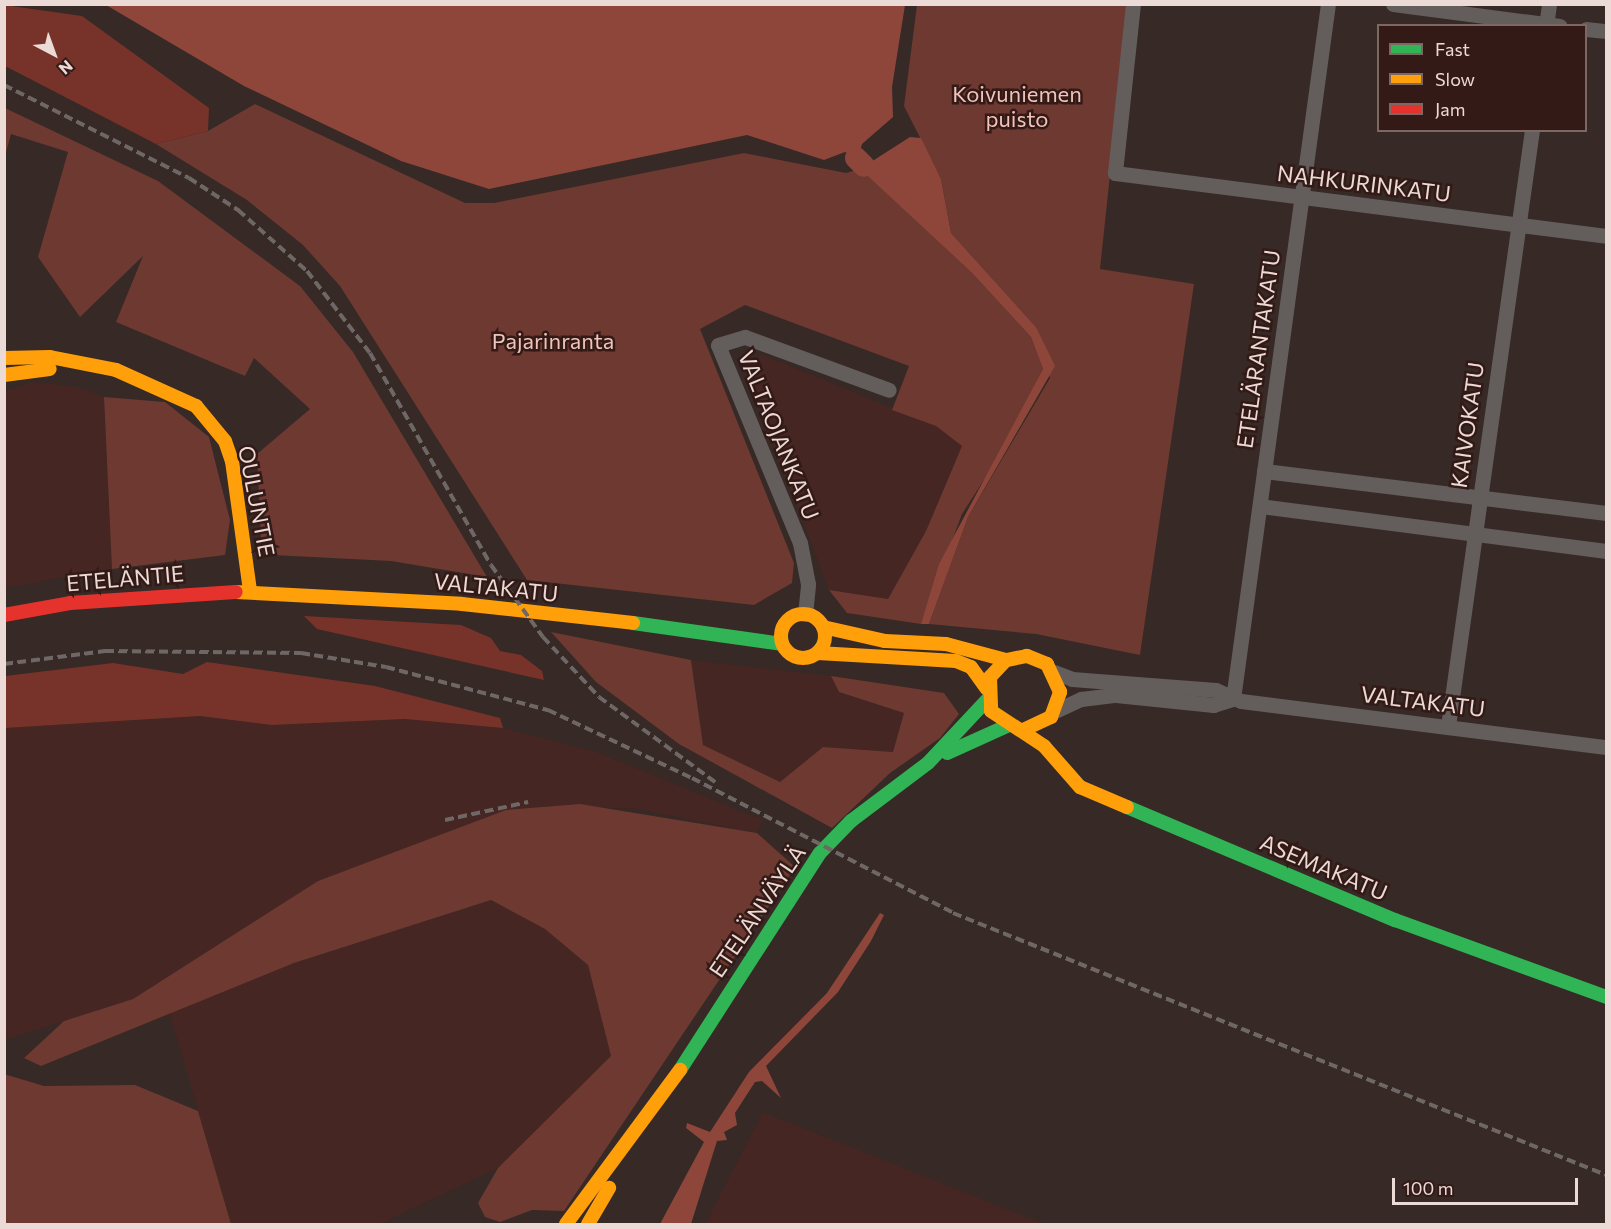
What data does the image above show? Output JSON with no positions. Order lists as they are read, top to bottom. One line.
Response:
{"streets":{"main road":["OULUNTIE","ETELÄNTIE","VALTAKATU","ASEMAKATU","ETELÄNVÄYLÄ"],"street":["NAHKURINKATU","ETELÄRANTAKATU","KAIVOKATU","VALTAOJANKATU"]},"crossings":[["NAHKURINKATU","ETELÄRANTAKATU"],["NAHKURINKATU","KAIVOKATU"],["ETELÄRANTAKATU","VALTAKATU"],["KAIVOKATU","VALTAKATU"],["VALTAOJANKATU","VALTAKATU"],["OULUNTIE","ETELÄNTIE"],["OULUNTIE","VALTAKATU"],["ETELÄNTIE","VALTAKATU"],["VALTAKATU","ASEMAKATU"],["VALTAKATU","ETELÄNVÄYLÄ"],["ASEMAKATU","ETELÄNVÄYLÄ"]],"parks":["Koivuniemen puisto","Pajarinranta"],"legend":["Fast","Slow","Jam"],"scale_bar":"100 m","north":"bottom right"}
